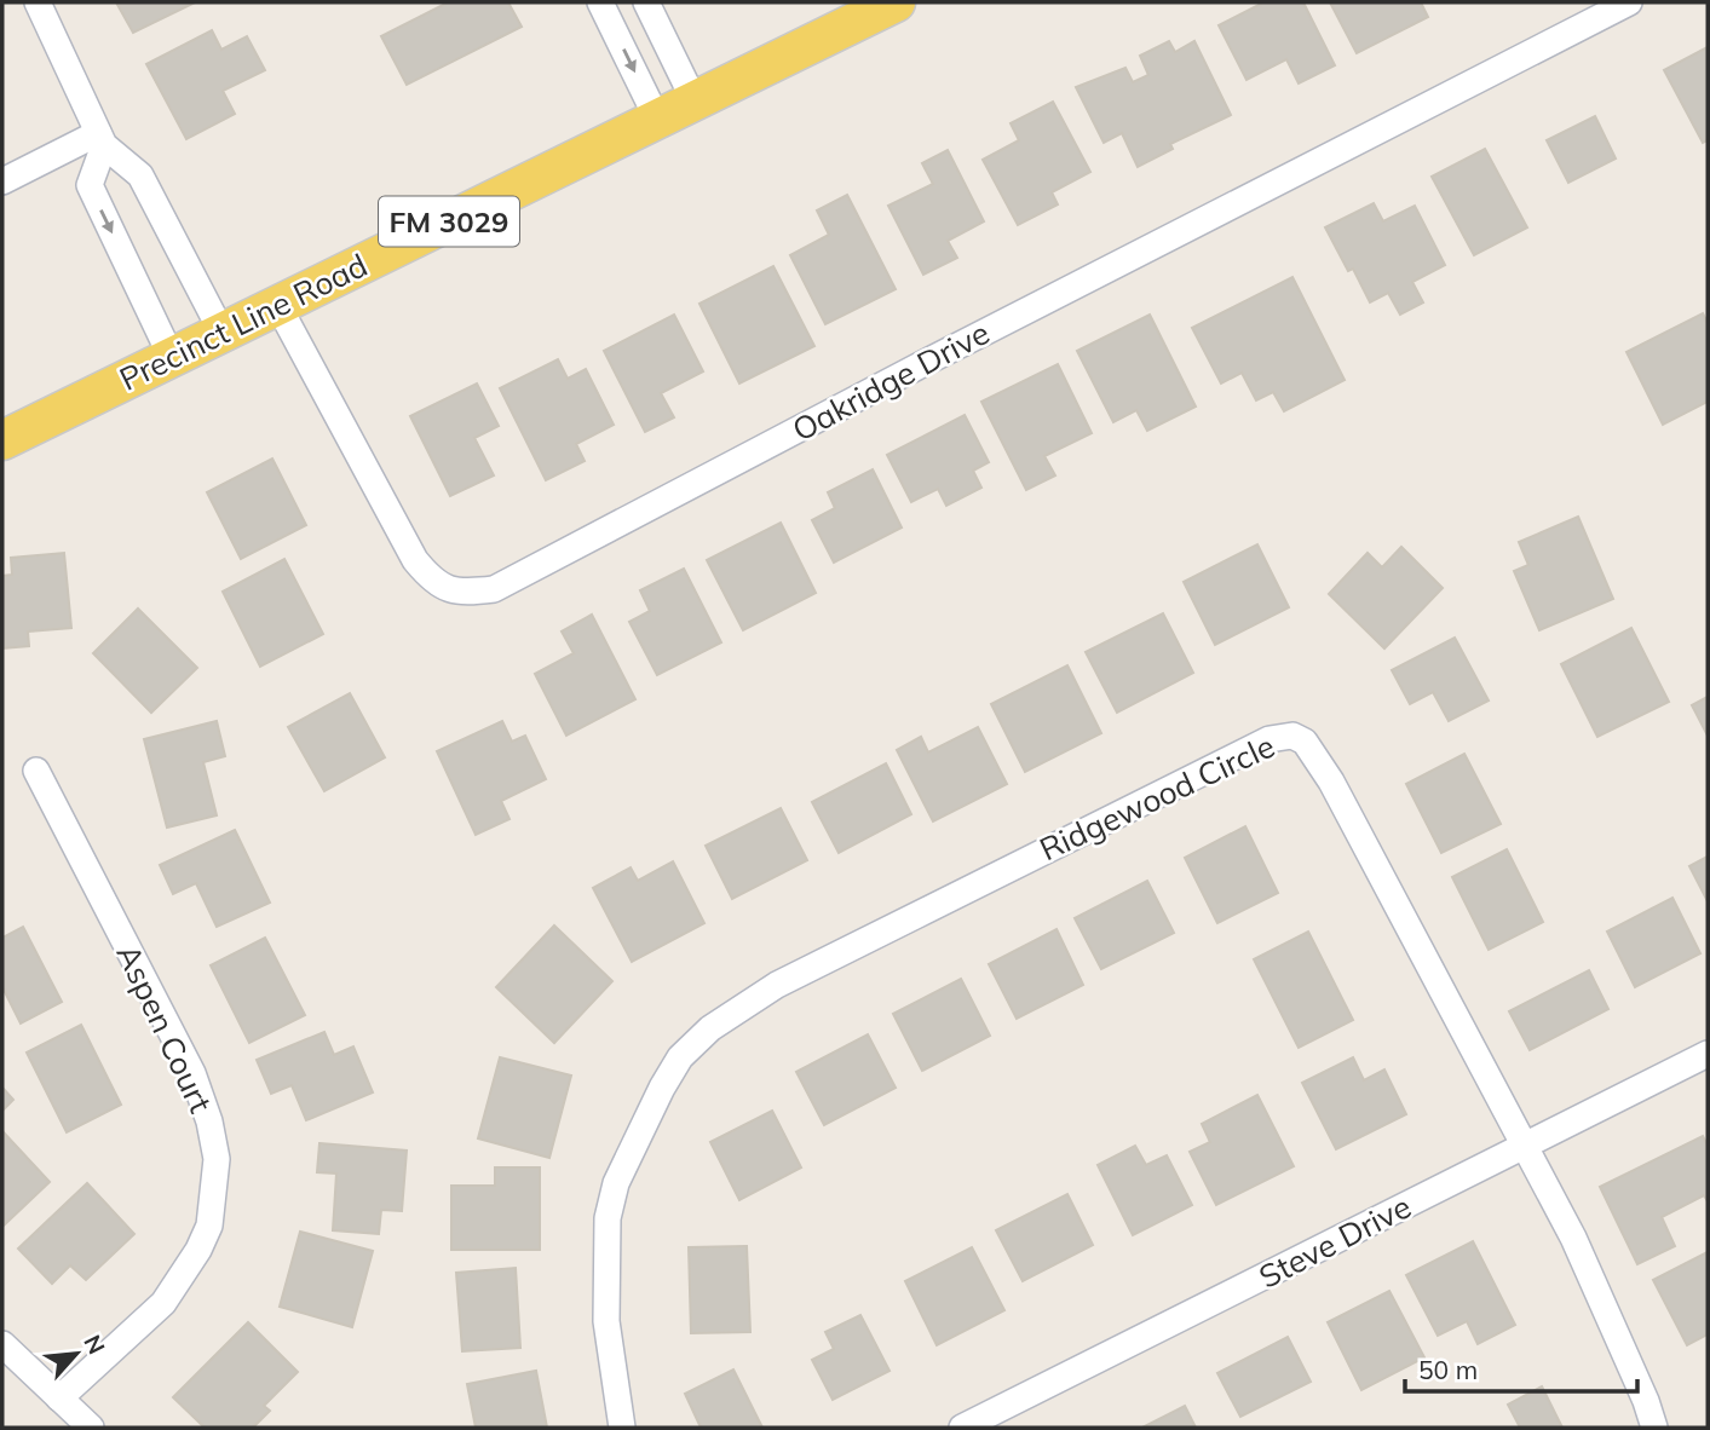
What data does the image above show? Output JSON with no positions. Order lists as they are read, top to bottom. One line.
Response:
{"streets":{"main road":["FM 3029","Precinct Line Road"],"street":["Oakridge Drive","Ridgewood Circle","Aspen Court","Steve Drive"]},"crossings":[["Precinct Line Road","Oakridge Drive"],["Ridgewood Circle","Steve Drive"]],"scale_bar":"50 m","north":"top right"}
